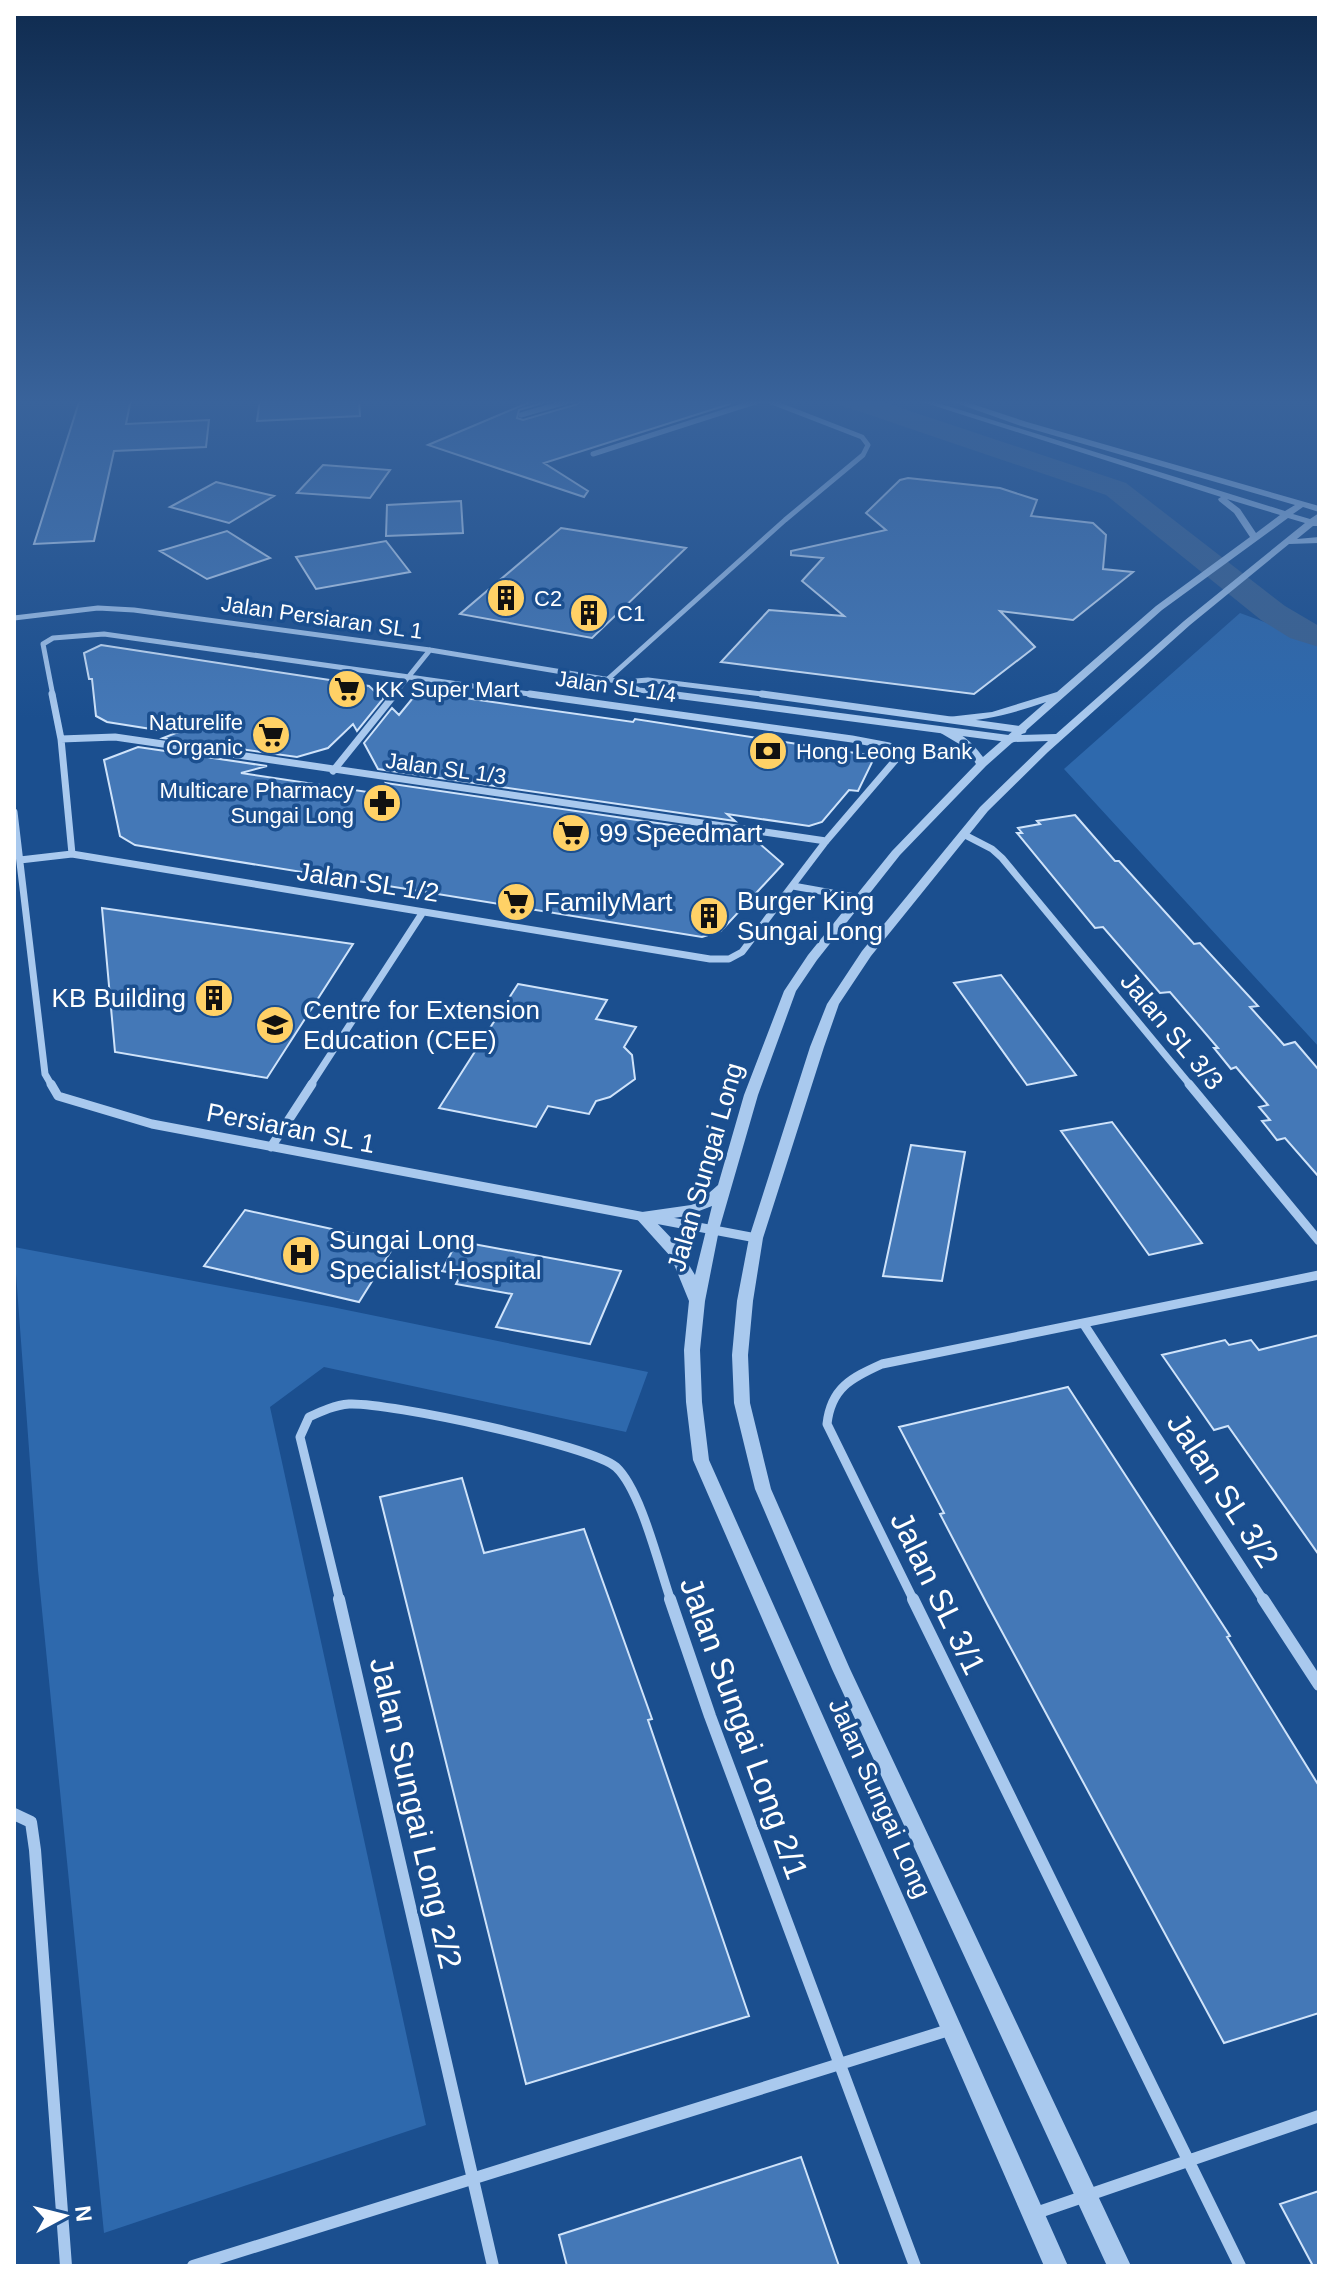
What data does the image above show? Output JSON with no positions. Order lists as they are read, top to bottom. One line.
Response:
{"streets":{"street":["Jalan Persiaran SL 1","Jalan SL 1/4","Jalan SL 1/3","Jalan SL 1/2","Jalan SL 3/3","Persiaran SL 1","Jalan Sungai Long","Jalan SL 3/2","Jalan SL 3/1","Jalan Sungai Long 2/1","Jalan Sungai Long 2/2"]},"crossings":[["Jalan SL 1/4","Jalan SL 1/3"],["Jalan SL 1/4","Jalan SL 1/2"],["Jalan SL 1/2","Persiaran SL 1"],["Jalan SL 3/3","Jalan Sungai Long"],["Persiaran SL 1","Jalan Sungai Long"],["Jalan SL 3/2","Jalan SL 3/1"],["Jalan Sungai Long 2/1","Jalan Sungai Long 2/2"]],"places":{"building":["C2","C1","Burger King Sungai Long","KB Building"],"supermarket":["KK Super Mart","Naturelife Organic","99 Speedmart","FamilyMart"],"bank":["Hong Leong Bank"],"pharmacy":["Multicare Pharmacy Sungai Long"],"school or university":["Centre for Extension Education (CEE)"],"hospital":["Sungai Long Specialist Hospital"]},"north":"right"}
